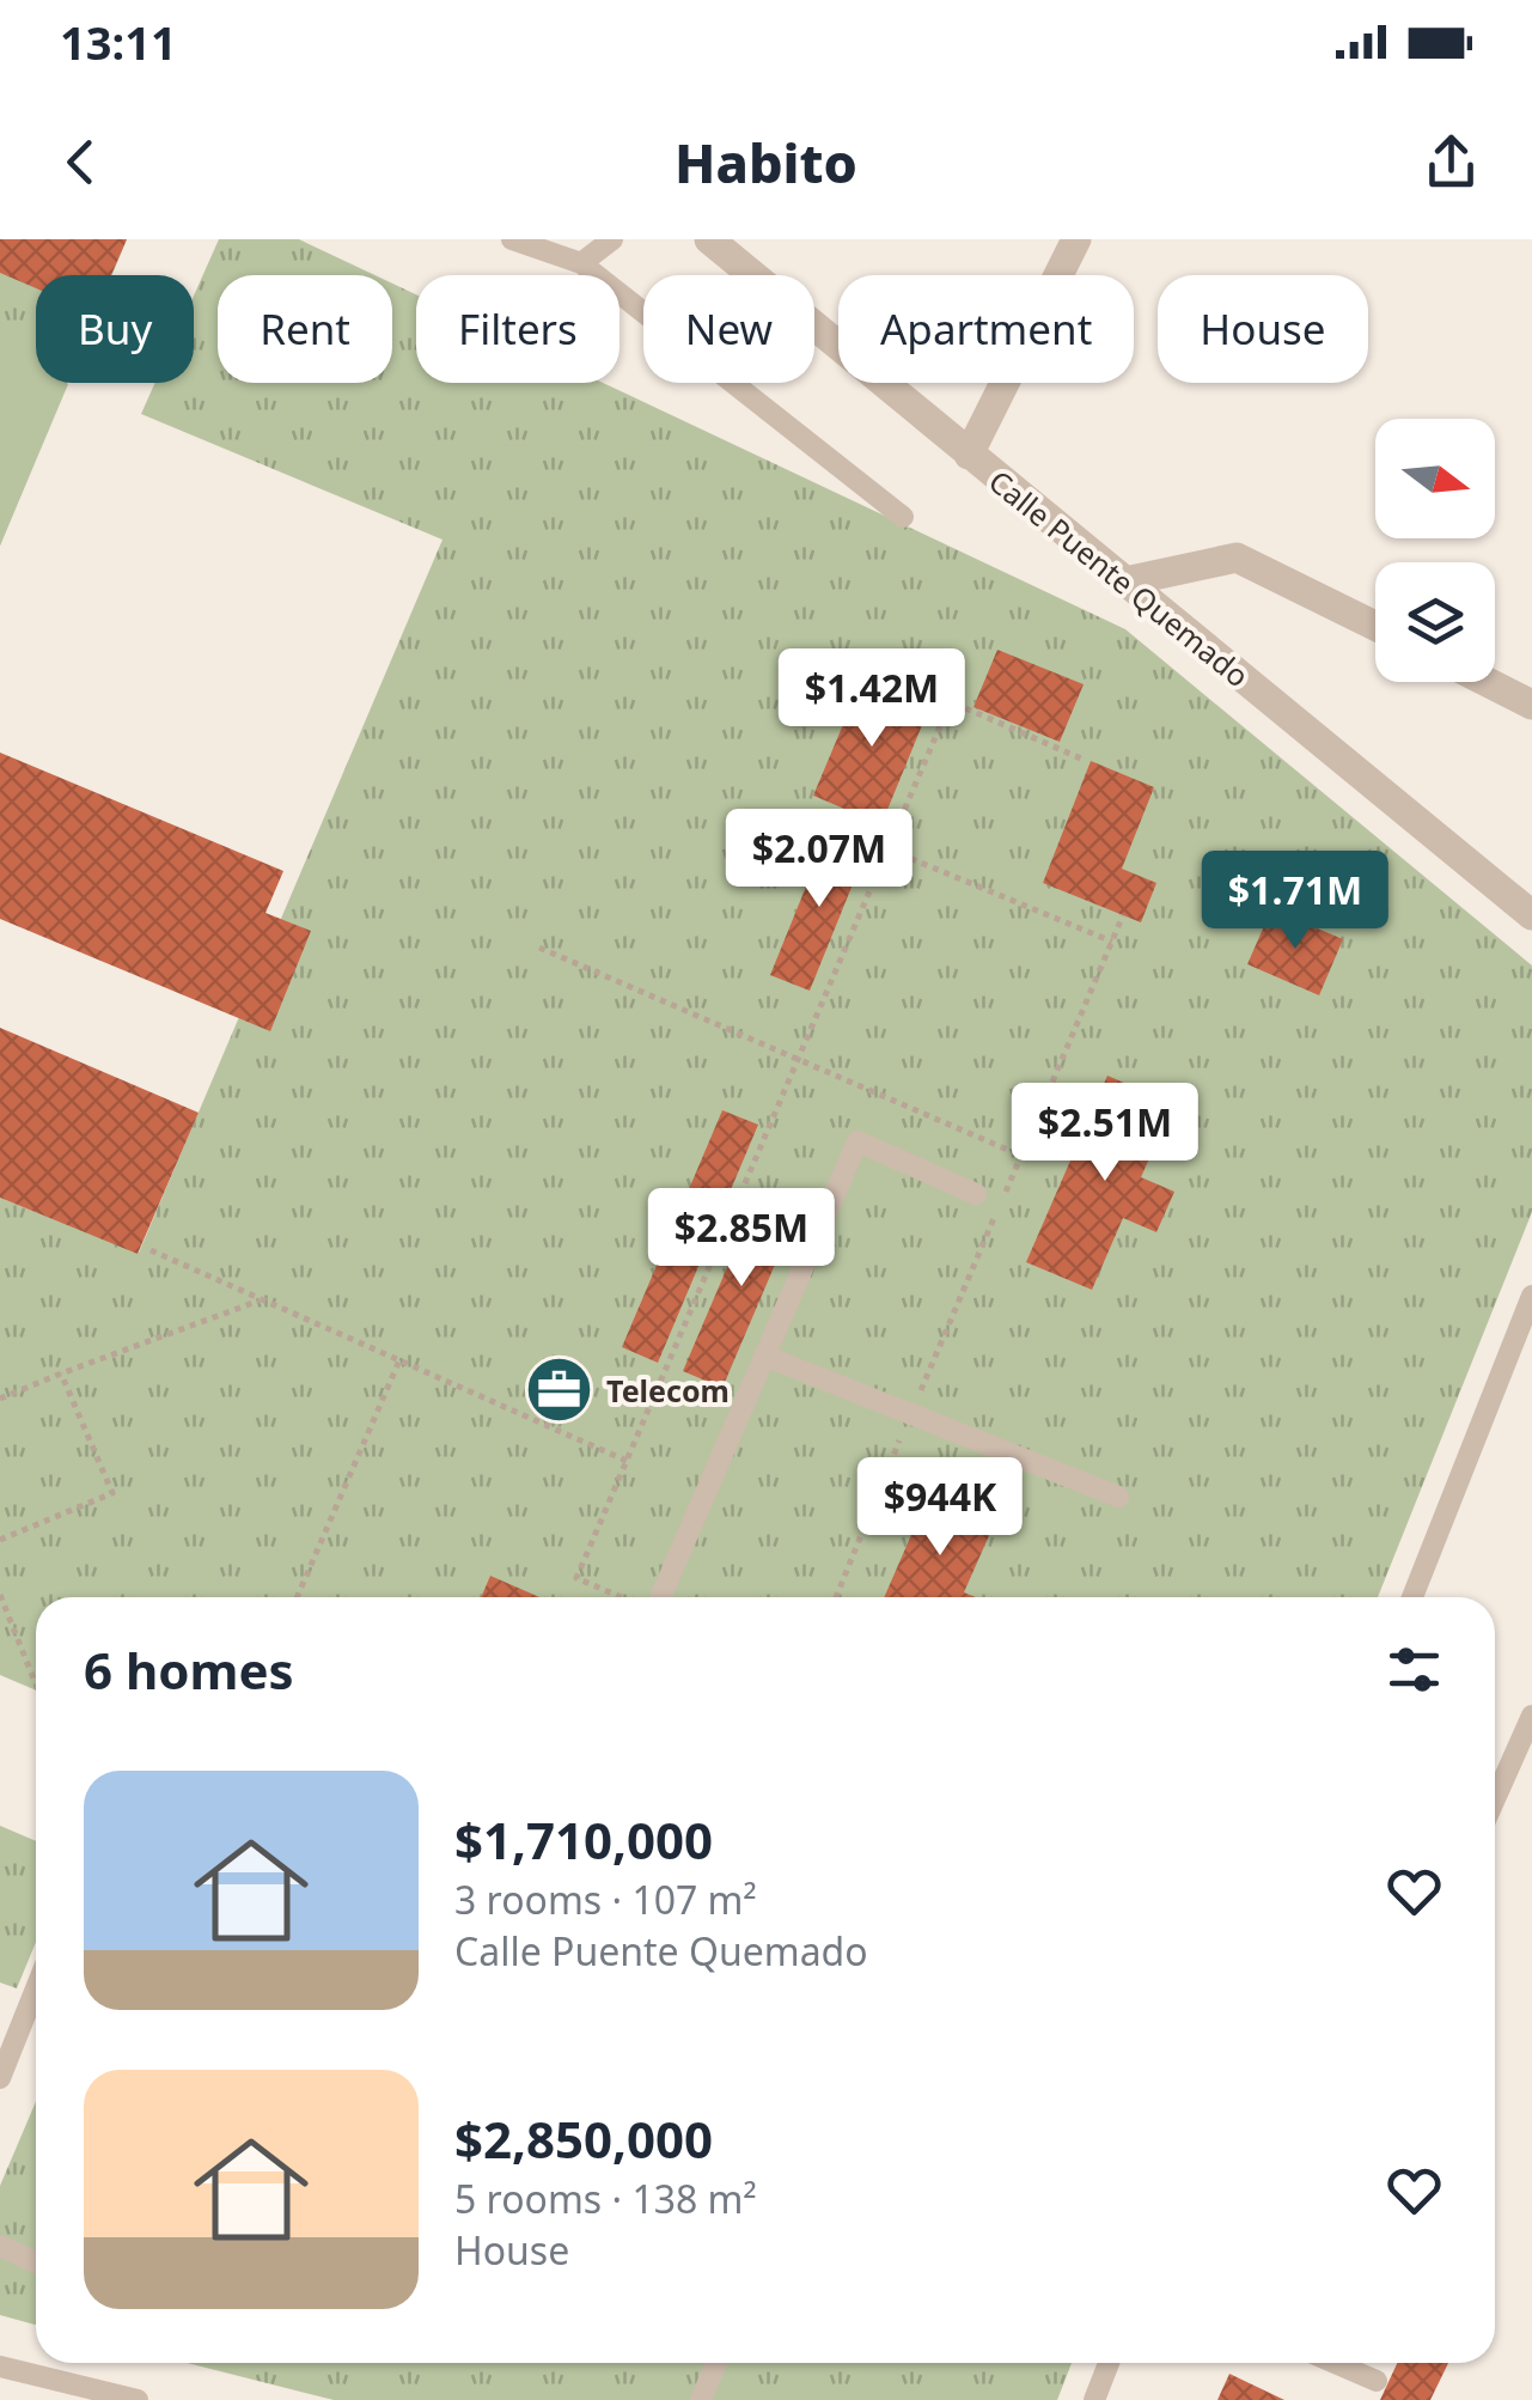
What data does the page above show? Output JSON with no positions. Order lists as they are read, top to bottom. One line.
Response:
{"streets":{"street":["Calle Puente Quemado"]},"places":{"office":["Telecom"]},"north":"right","page":{"status":"13:11","header":"Habito","chip":["Buy","Rent","Filters","New","Apartment","House"],"price":["$1.42M","$2.07M","$1.71M","$2.51M","$2.85M","$944K"],"heading":"6 homes","list":[{"name":"$1,710,000","note":"3 rooms · 107 m² · Calle Puente Quemado"},{"name":"$2,850,000","note":"5 rooms · 138 m² · House"}]}}
